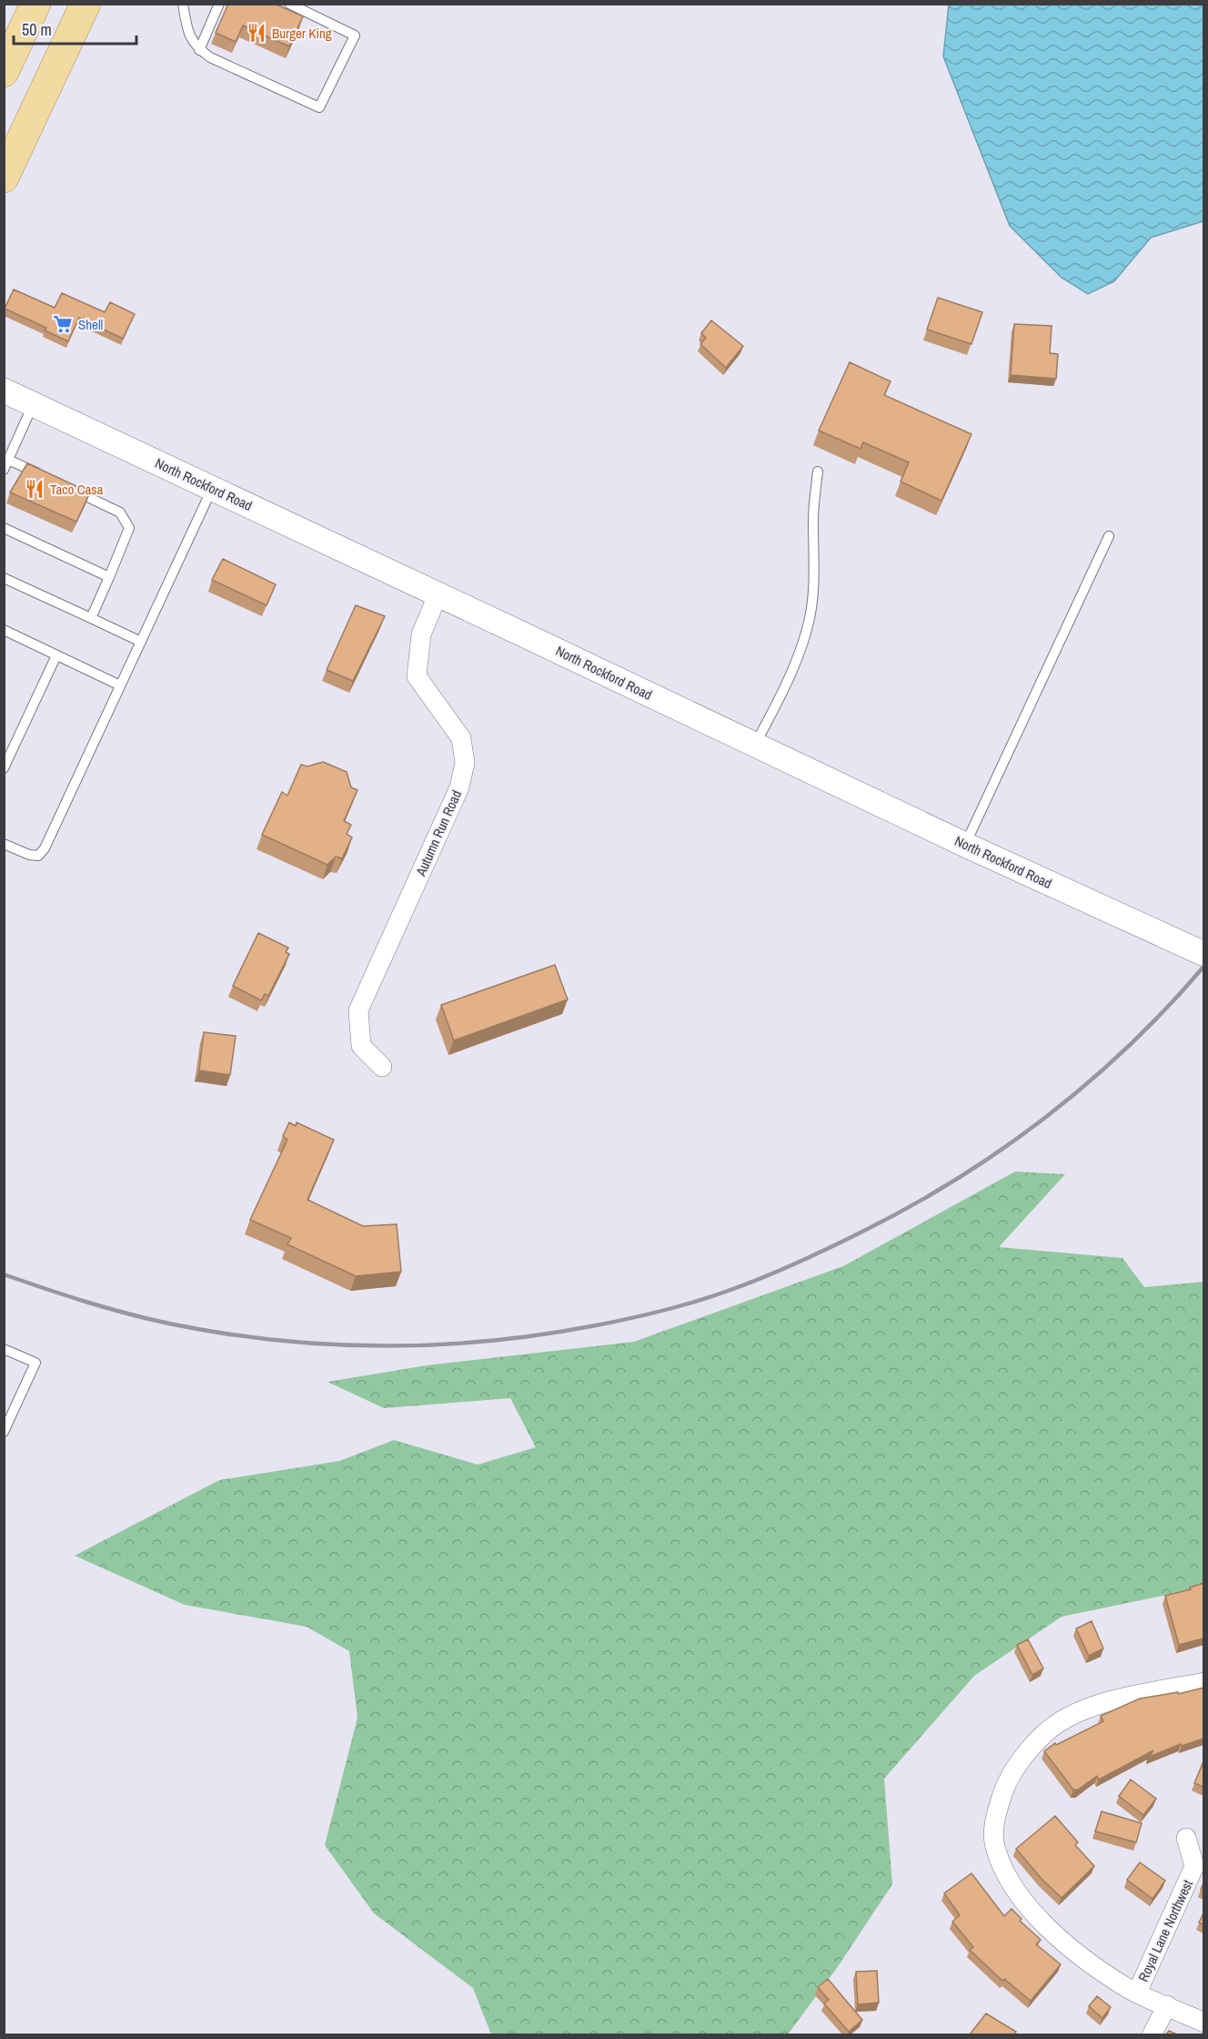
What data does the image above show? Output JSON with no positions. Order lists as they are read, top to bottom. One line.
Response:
{"streets":{"street":["North Rockford Road","Autumn Run Road","Royal Lane Northwest"]},"crossings":[["North Rockford Road","Autumn Run Road"]],"places":{"restaurant":["Burger King","Taco Casa"],"supermarket":["Shell"]},"scale_bar":"50 m"}
